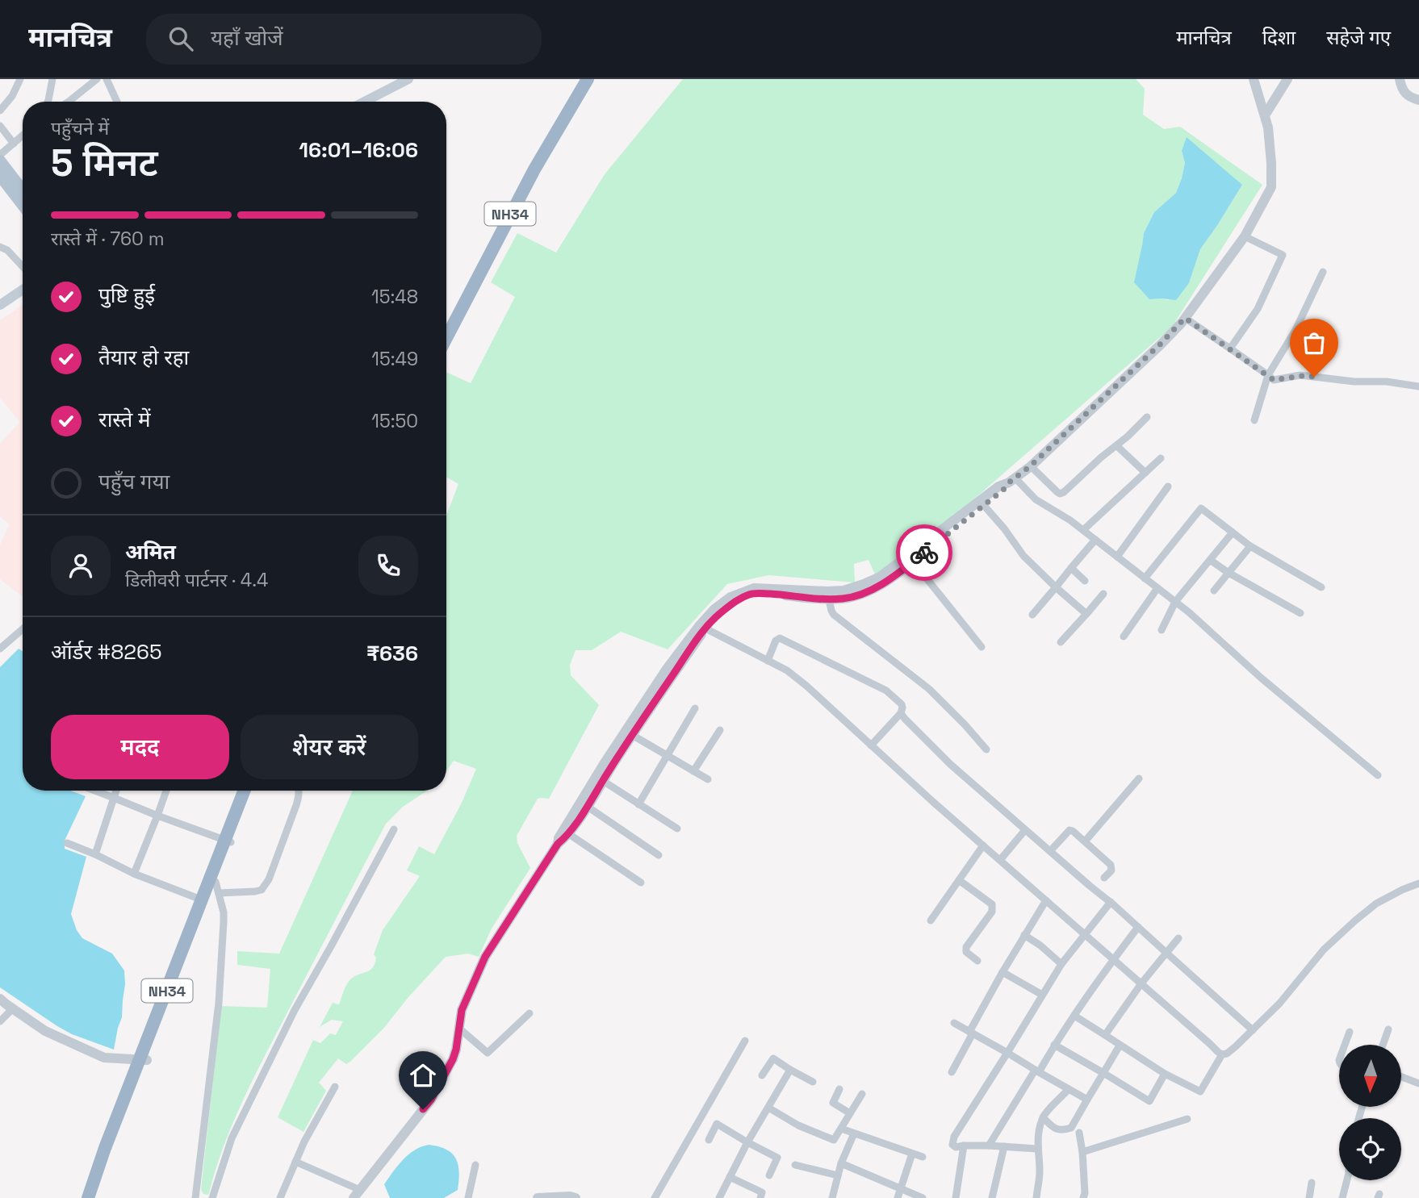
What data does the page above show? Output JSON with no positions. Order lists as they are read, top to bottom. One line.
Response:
{"streets":{"highway":["NH34"]},"north":"bottom","page":{"header":"मानचित्र","search":"यहाँ खोजें","nav":["मानचित्र","दिशा","सहेजे गए"],"heading":["5 मिनट","पहुँचने में","16:01–16:06"],"panel":["अमित","डिलीवरी पार्टनर · 4.4","ऑर्डर #8265","₹636"],"bar":"रास्ते में · 760 m","list":[["पुष्टि हुई","15:48"],["तैयार हो रहा","15:49"],["रास्ते में","15:50"],"पहुँच गया"],"buttons":["मदद","शेयर करें"]}}
